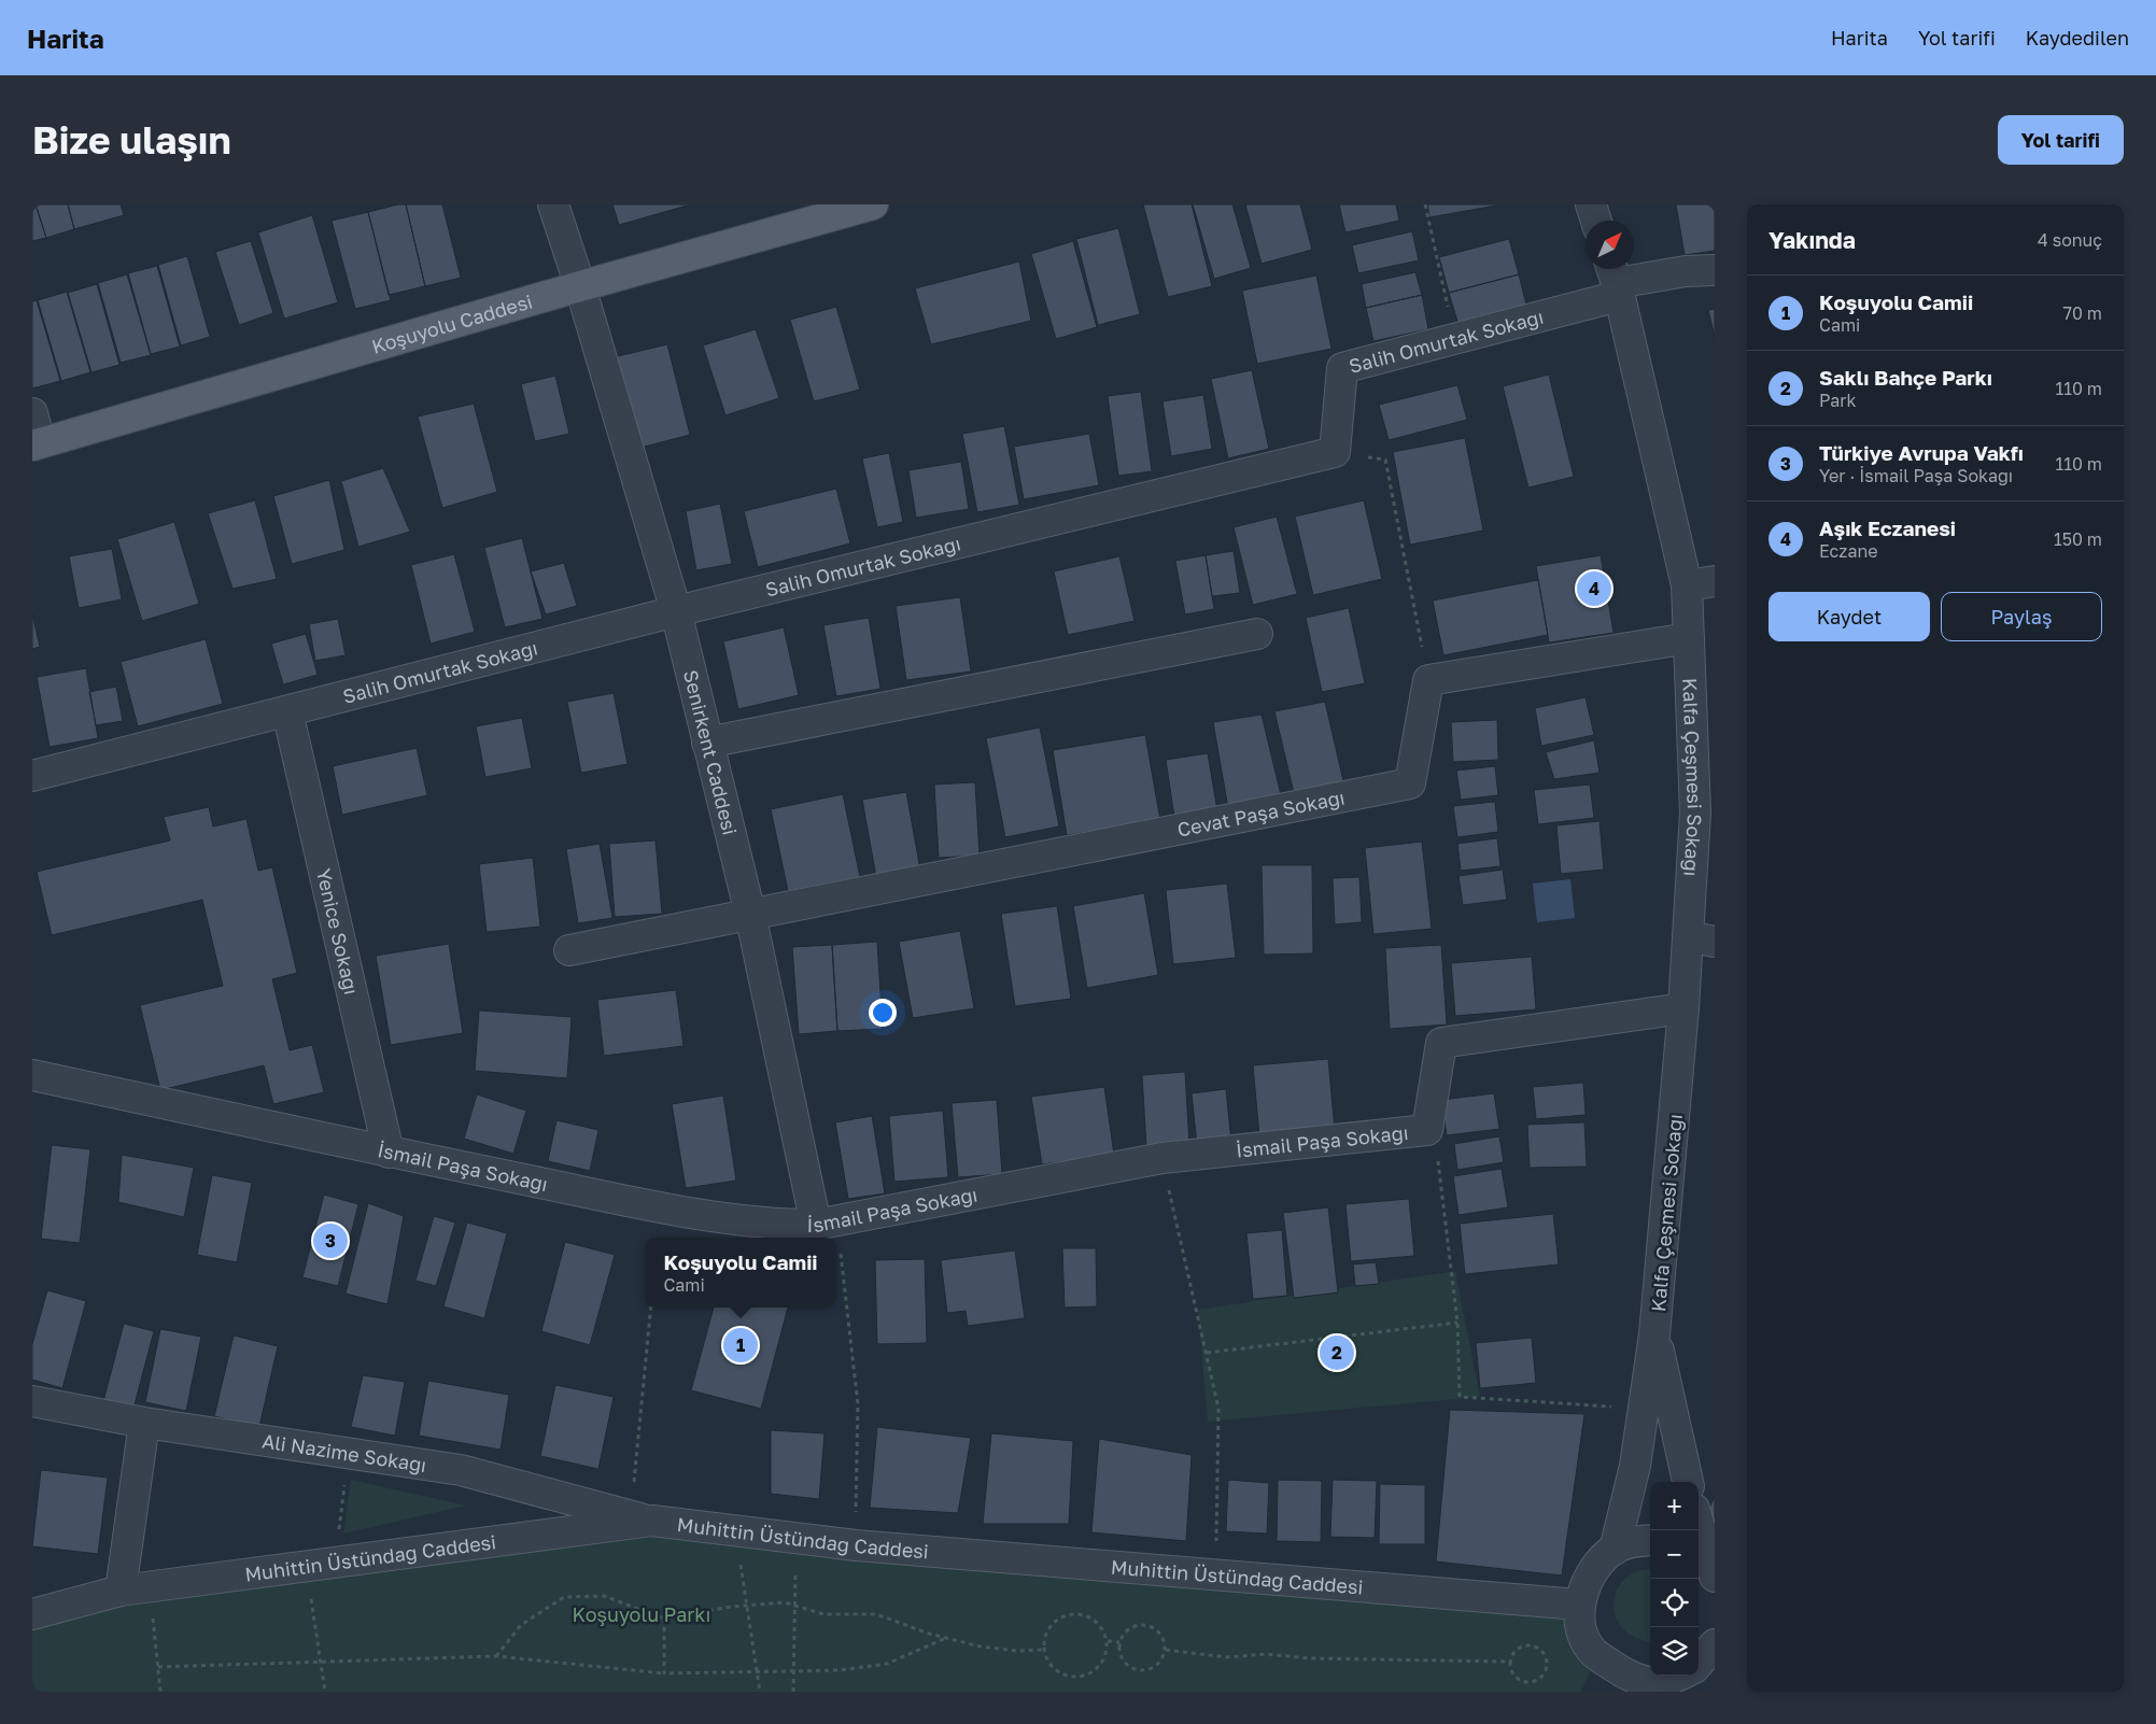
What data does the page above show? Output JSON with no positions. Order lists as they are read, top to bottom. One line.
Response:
{"streets":{"main road":["Koşuyolu Caddesi"],"street":["Salih Omurtak Sokağı","Senirkent Caddesi","Kalfa Çeşmesi Sokağı","Cevat Paşa Sokağı","Yenice Sokağı","İsmail Paşa Sokağı","Ali Nazime Sokağı","Muhittin Üstündağ Caddesi"]},"crossings":[["Koşuyolu Caddesi","Senirkent Caddesi"],["Salih Omurtak Sokağı","Senirkent Caddesi"],["Salih Omurtak Sokağı","Kalfa Çeşmesi Sokağı"],["Salih Omurtak Sokağı","Yenice Sokağı"],["Senirkent Caddesi","Cevat Paşa Sokağı"],["Senirkent Caddesi","İsmail Paşa Sokağı"],["Kalfa Çeşmesi Sokağı","İsmail Paşa Sokağı"],["Yenice Sokağı","İsmail Paşa Sokağı"],["Ali Nazime Sokağı","Muhittin Üstündağ Caddesi"]],"parks":["Koşuyolu Parkı"],"north":"top right","page":{"header":"Harita","nav":["Harita","Yol tarifi","Kaydedilen"],"buttons":["Yol tarifi",["Kaydet","Paylaş"]],"title":"Bize ulaşın","heading":["Yakında","4 sonuç"],"list":[{"mark":"1","name":"Koşuyolu Camii","note":"Cami","value":"70 m"},{"mark":"2","name":"Saklı Bahçe Parkı","note":"Park","value":"110 m"},{"mark":"3","name":"Türkiye Avrupa Vakfı","note":"Yer · İsmail Paşa Sokağı","value":"110 m"},{"mark":"4","name":"Aşık Eczanesi","note":"Eczane","value":"150 m"}],"pins":["4","3","1","2"],"popup":["Koşuyolu Camii","Cami"],"map_buttons":["+","−"]}}
